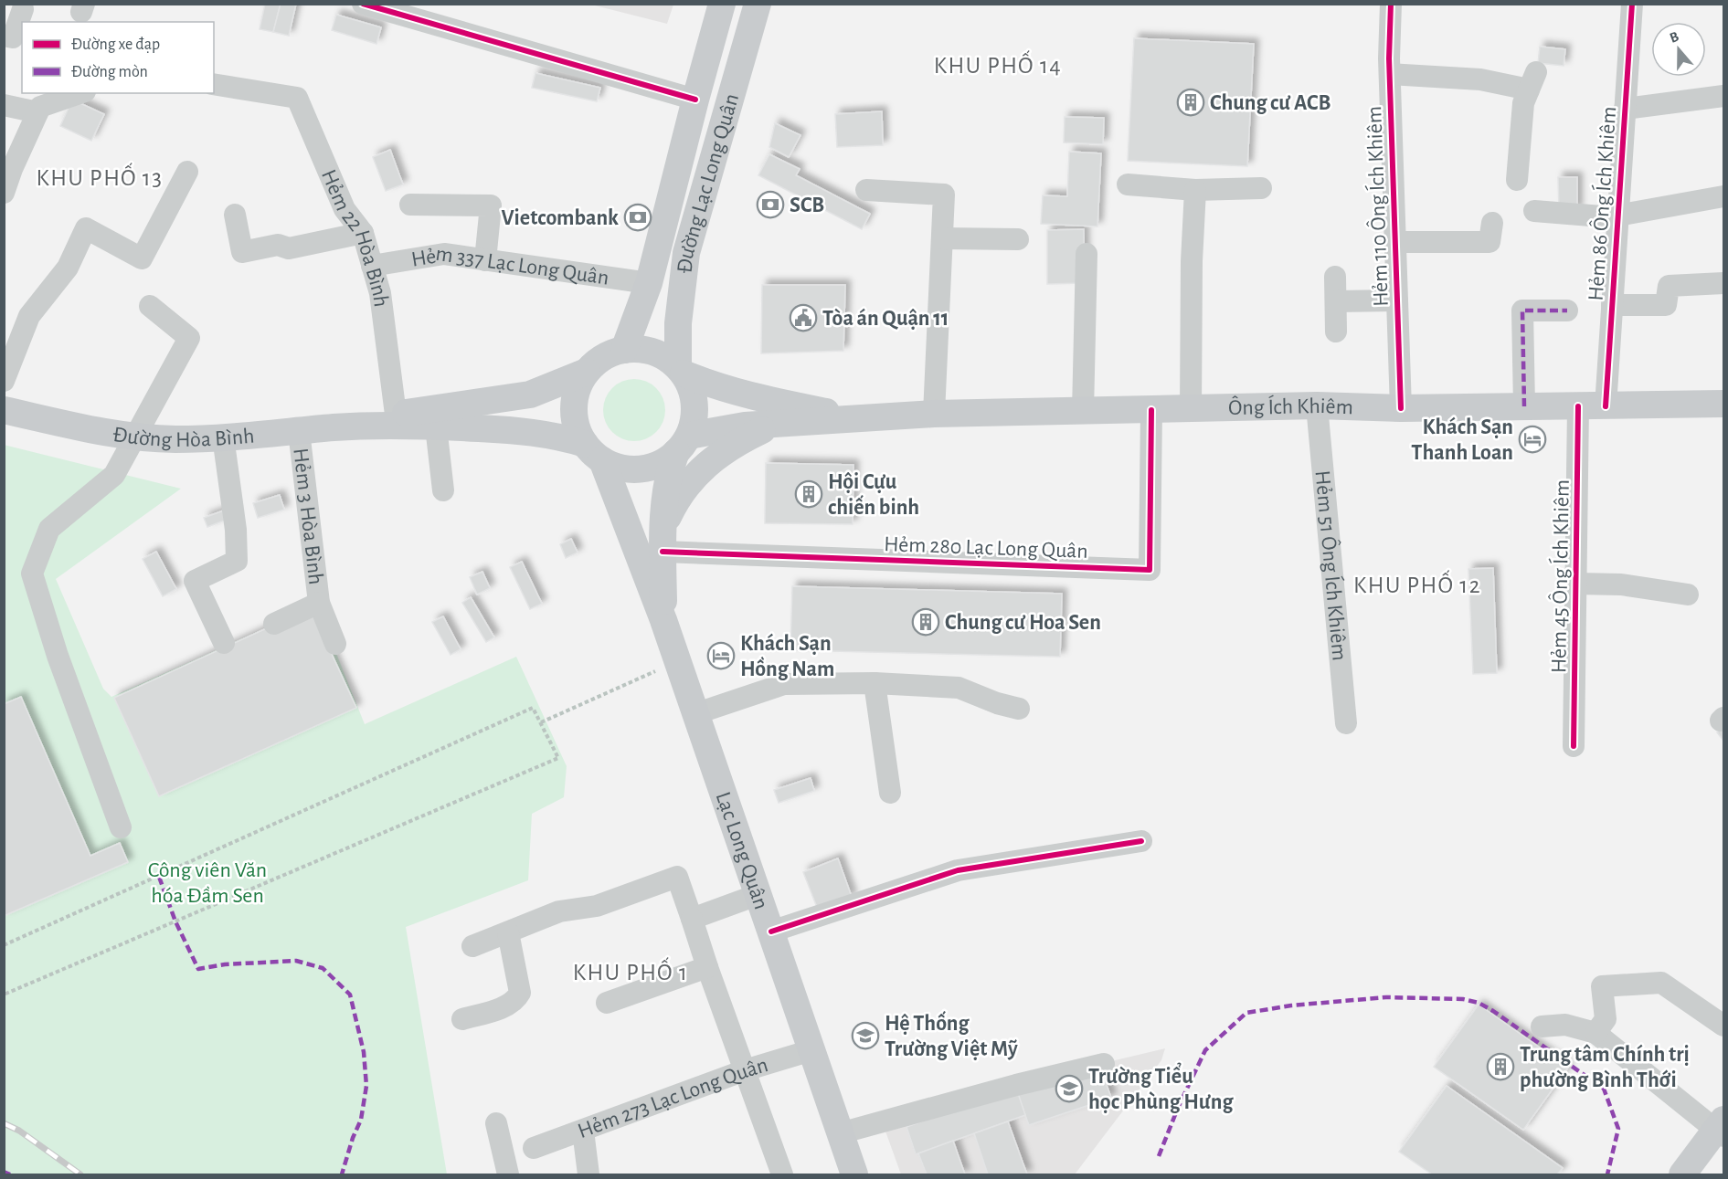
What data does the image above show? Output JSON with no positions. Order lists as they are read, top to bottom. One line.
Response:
{"streets":{"main road":["Đường Lạc Long Quân","Ông Ích Khiêm","Đường Hòa Bình","Lạc Long Quân"],"street":["Hẻm 86 Ông Ích Khiêm","Hẻm 110 Ông Ích Khiêm","Hẻm 22 Hòa Bình","Hẻm 337 Lạc Long Quân","Hẻm 3 Hòa Bình","Hẻm 280 Lạc Long Quân","Hẻm 51 Ông Ích Khiêm","Hẻm 45 Ông Ích Khiêm","Hẻm 273 Lạc Long Quân"]},"crossings":[["Đường Lạc Long Quân","Hẻm 337 Lạc Long Quân"],["Đường Lạc Long Quân","Đường Hòa Bình"],["Hẻm 86 Ông Ích Khiêm","Ông Ích Khiêm"],["Hẻm 110 Ông Ích Khiêm","Ông Ích Khiêm"],["Hẻm 22 Hòa Bình","Hẻm 337 Lạc Long Quân"],["Hẻm 22 Hòa Bình","Đường Hòa Bình"],["Ông Ích Khiêm","Hẻm 280 Lạc Long Quân"],["Ông Ích Khiêm","Hẻm 51 Ông Ích Khiêm"],["Ông Ích Khiêm","Hẻm 45 Ông Ích Khiêm"],["Đường Hòa Bình","Hẻm 3 Hòa Bình"],["Lạc Long Quân","Hẻm 273 Lạc Long Quân"]],"districts":["KHU PHỐ 14","KHU PHỐ 13","KHU PHỐ 12","KHU PHỐ 1"],"parks":["Công viên Văn hóa Đầm Sen"],"places":{"building":["Chung cư ACB","Hội Cựu chiến binh","Chung cư Hoa Sen","Trung tâm Chính trị phường Bình Thới"],"bank":["SCB","Vietcombank"],"public building":["Tòa án Quận 11"],"hotel":["Khách Sạn Thanh Loan","Khách Sạn Hồng Nam"],"school or university":["Hệ Thống Trường Việt Mỹ","Trường Tiểu học Phùng Hưng"]},"legend":["Đường xe đạp","Đường mòn"],"north":"top"}
